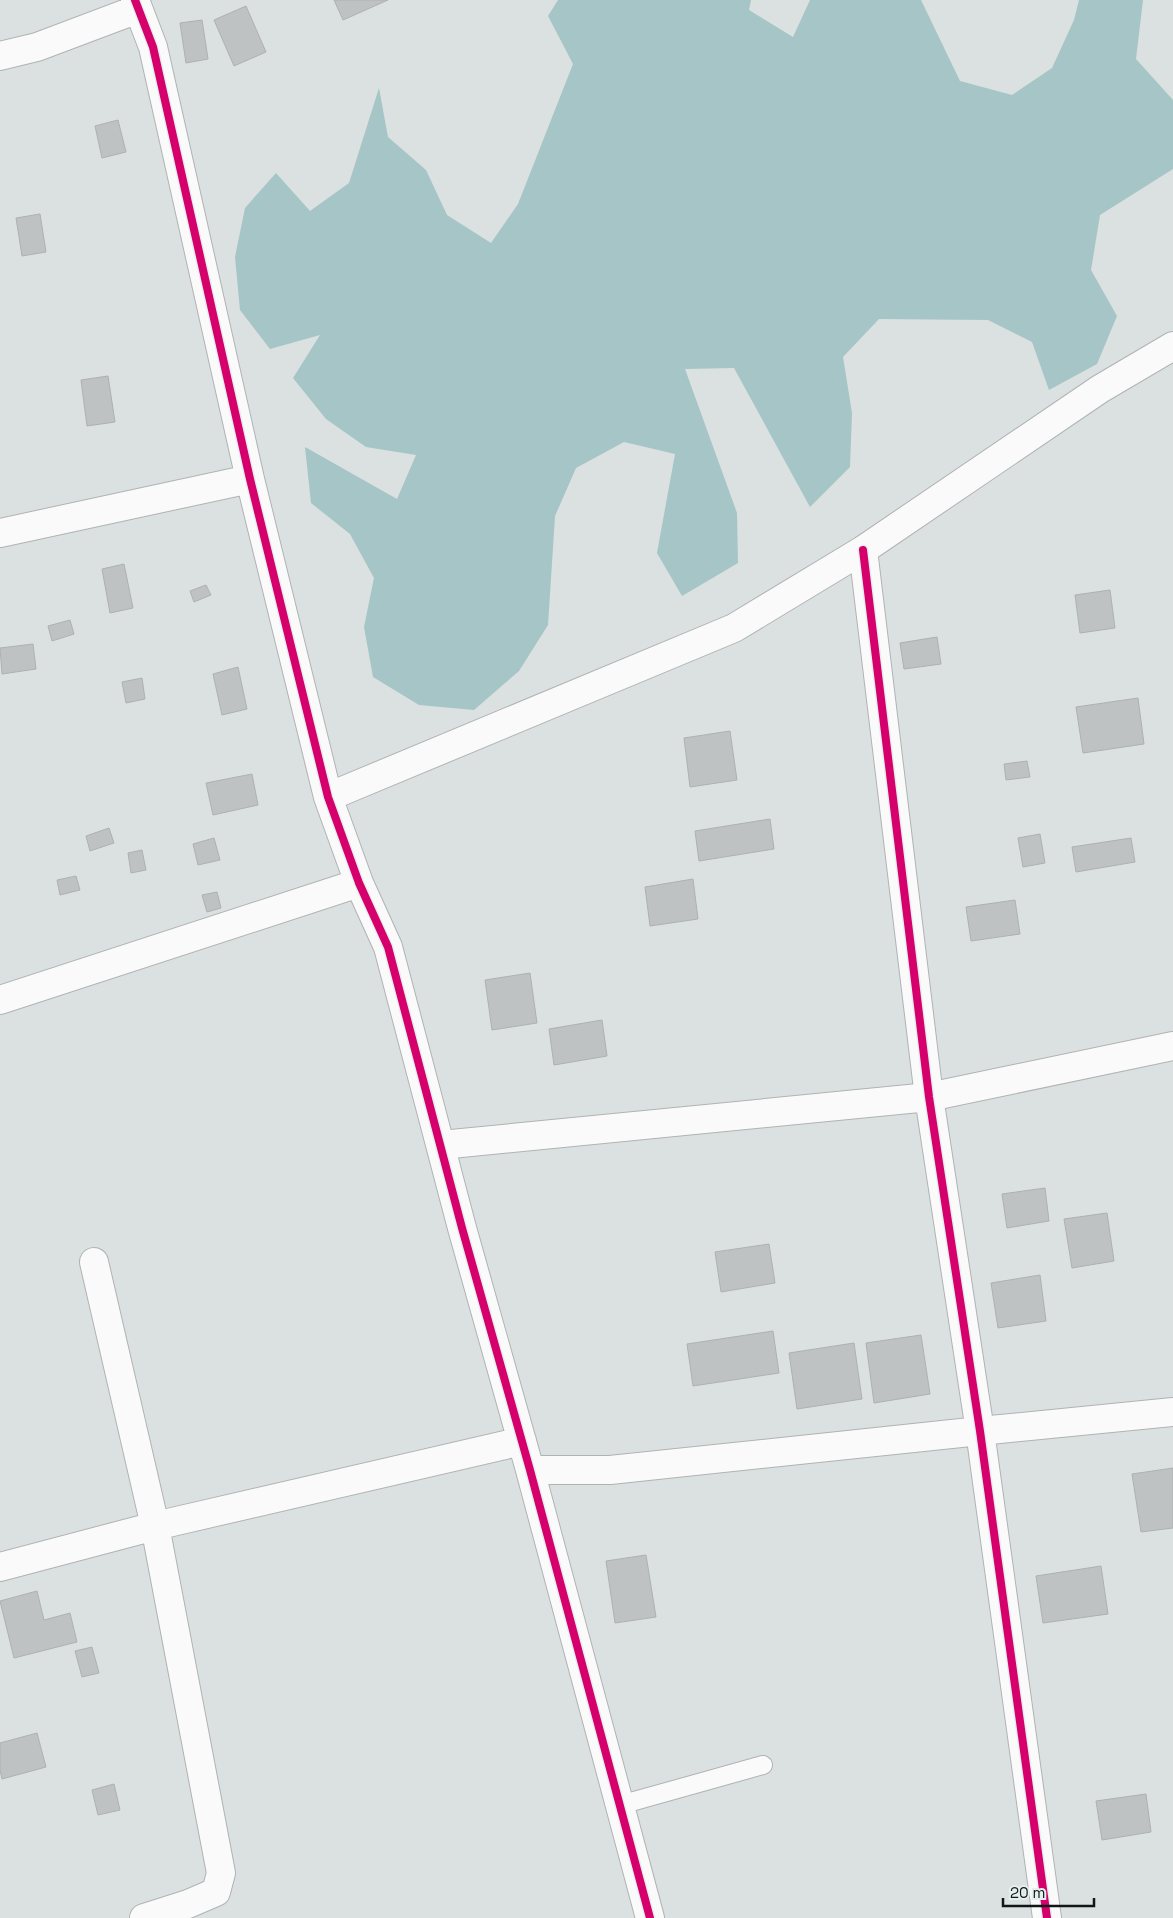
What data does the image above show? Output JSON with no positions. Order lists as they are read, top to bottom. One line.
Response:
{"scale_bar":"20 m"}
